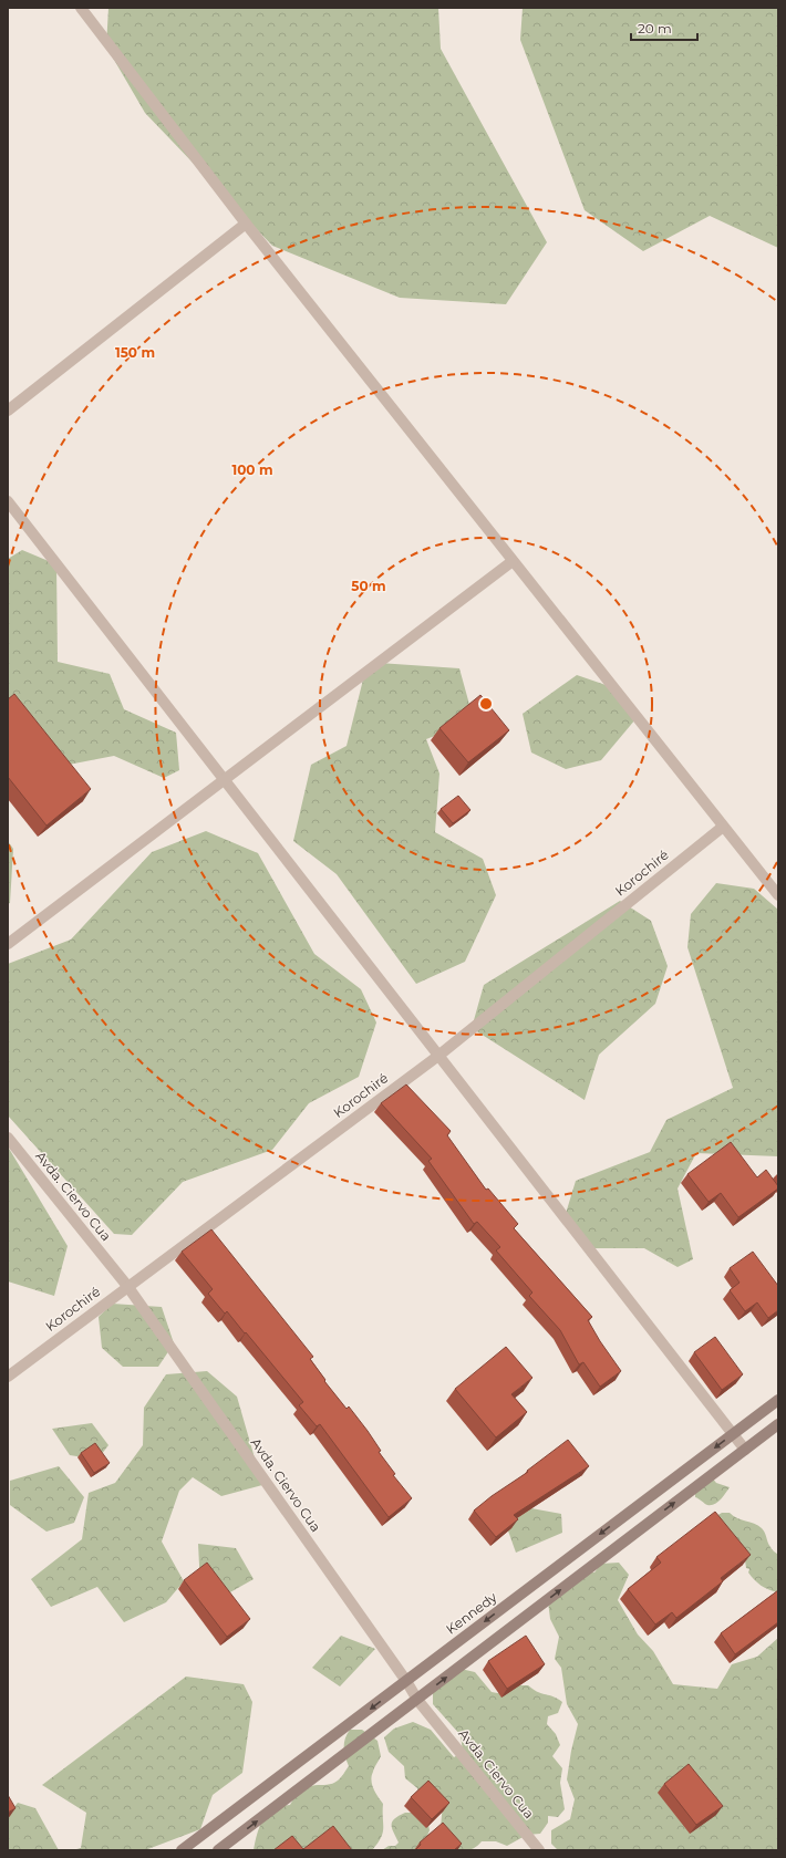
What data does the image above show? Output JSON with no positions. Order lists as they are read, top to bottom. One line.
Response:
{"streets":{"main road":["Kennedy"],"street":["Korochiré","Avda. Ciervo Cua"]},"crossings":[["Korochiré","Avda. Ciervo Cua"],["Avda. Ciervo Cua","Kennedy"]],"scale_bar":"20 m","rings":["150 m","100 m","50 m"]}
